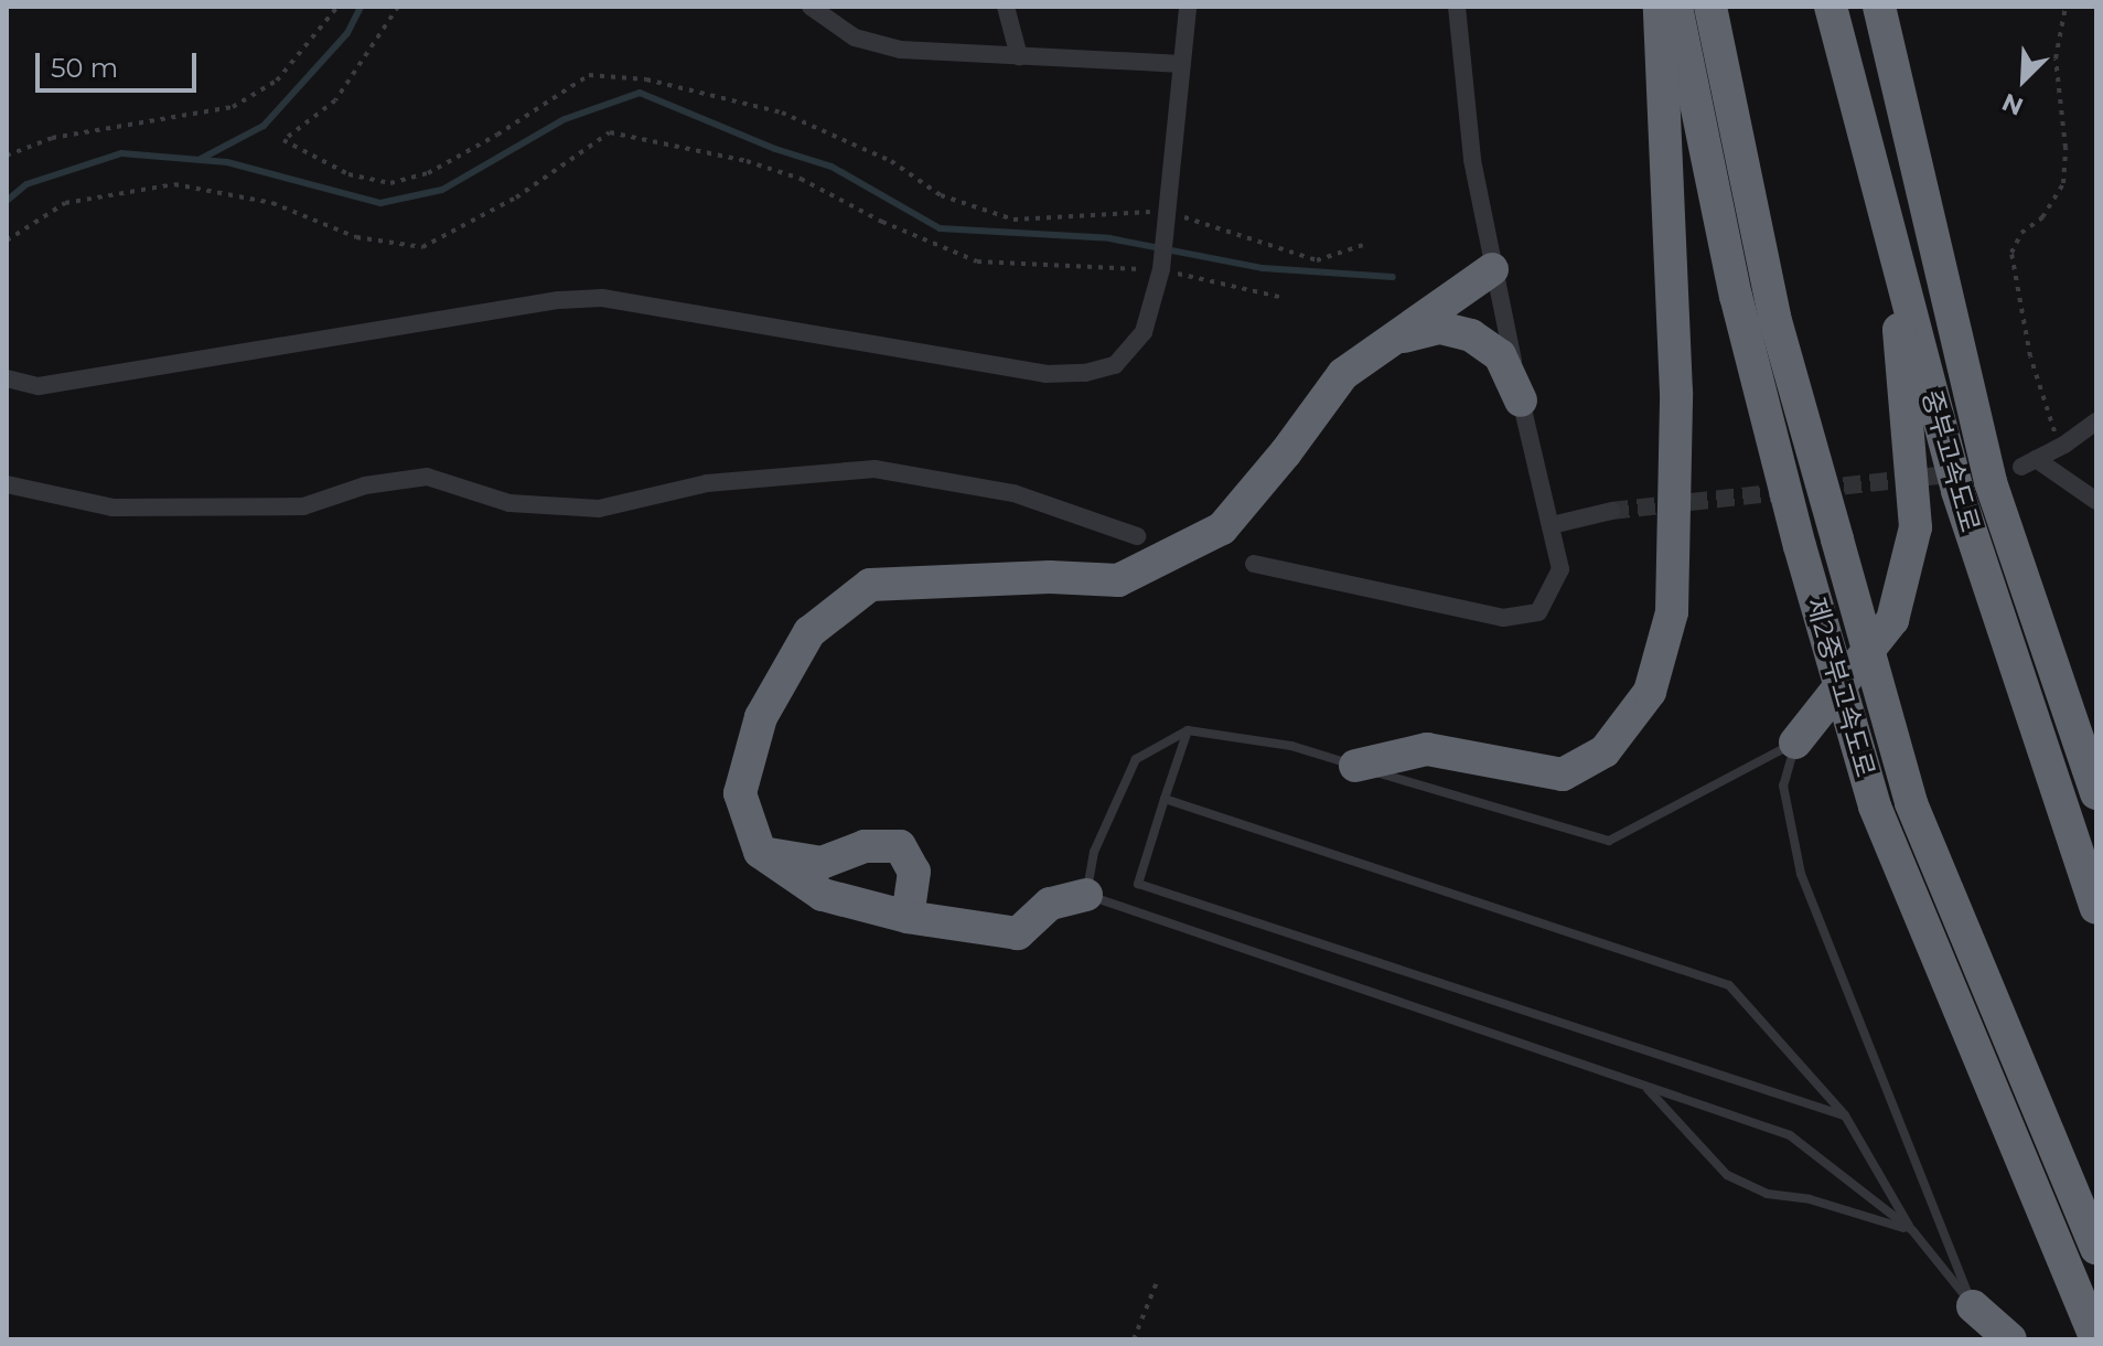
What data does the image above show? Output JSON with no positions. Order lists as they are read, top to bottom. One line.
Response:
{"streets":{"highway":["중부고속도로","제2중부고속도로"]},"scale_bar":"50 m","north":"bottom left"}
